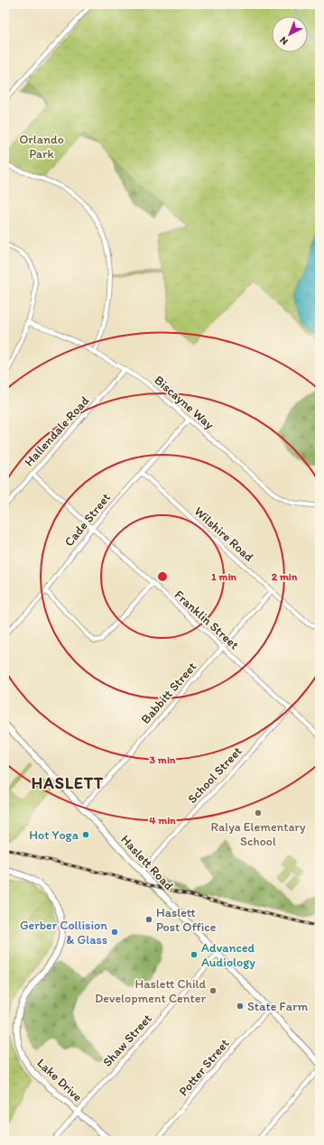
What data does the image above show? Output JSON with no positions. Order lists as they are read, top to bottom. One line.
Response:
{"streets":{"street":["Biscayne Way","Hallendale Road","Cade Street","Wilshire Road","Franklin Street","Babbitt Street","School Street","Haslett Road","Shaw Street","Potter Street","Lake Drive"]},"crossings":[["Biscayne Way","Hallendale Road"],["Biscayne Way","Cade Street"],["Hallendale Road","Franklin Street"],["Cade Street","Wilshire Road"],["Cade Street","Franklin Street"],["Wilshire Road","Babbitt Street"],["Franklin Street","Babbitt Street"],["Franklin Street","School Street"],["Babbitt Street","Haslett Road"],["School Street","Haslett Road"],["Haslett Road","Shaw Street"],["Haslett Road","Potter Street"],["Shaw Street","Lake Drive"]],"districts":["HASLETT"],"parks":["Orlando Park"],"places":["Ralya Elementary School","Hot Yoga","Haslett Post Office","Gerber Collision & Glass","Advanced Audiology","Haslett Child Development Center","State Farm"],"north":"bottom left","rings":["1 min","2 min","3 min","4 min"]}
